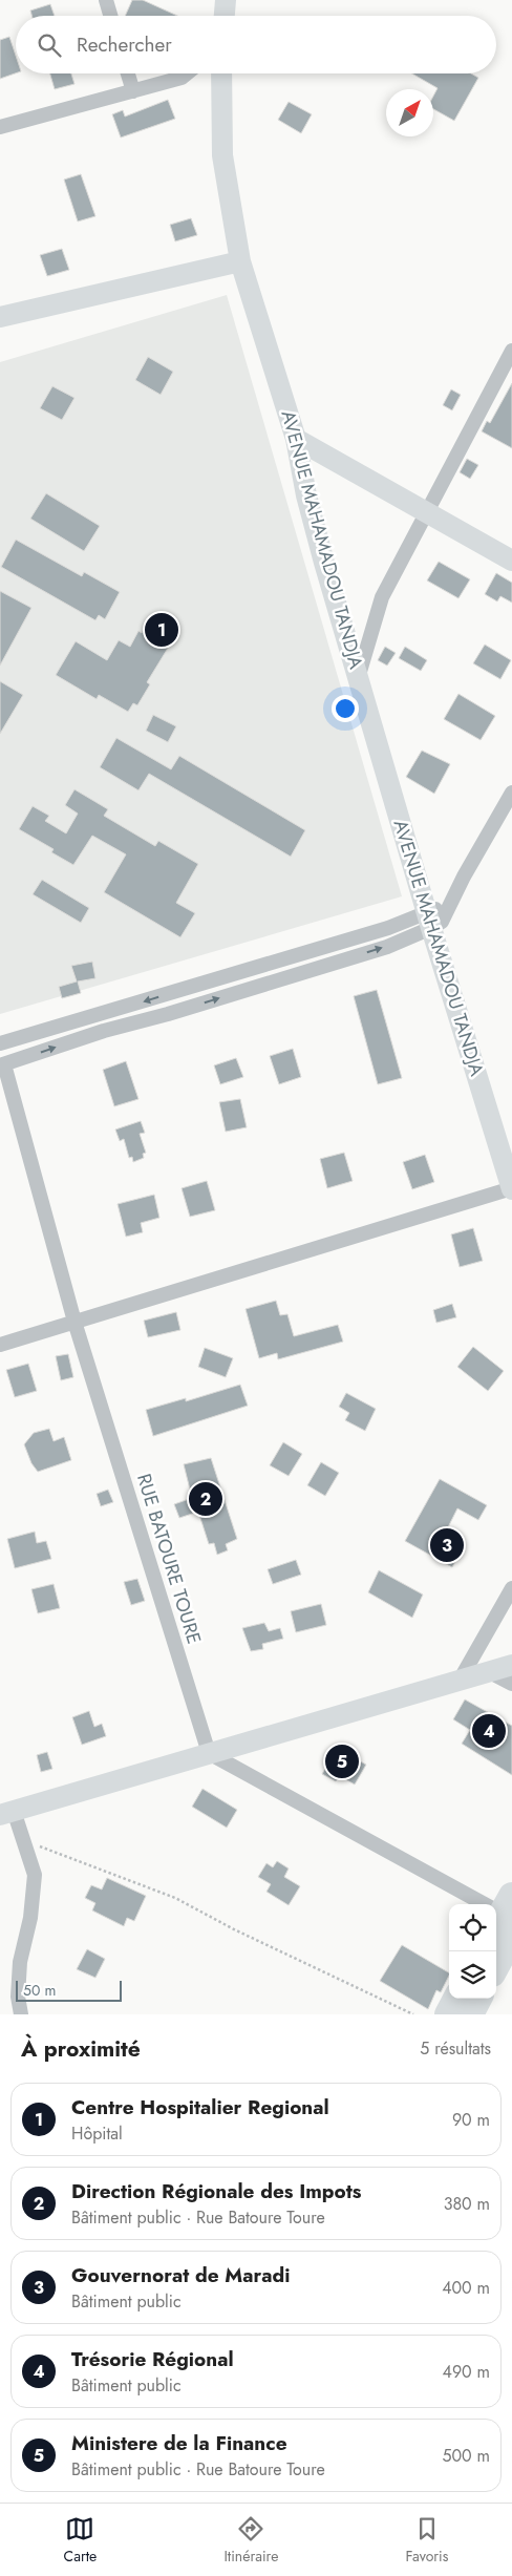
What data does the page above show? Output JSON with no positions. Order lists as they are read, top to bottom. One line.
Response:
{"streets":{"main road":["AVENUE MAHAMADOU TANDJA"],"street":["RUE BATOURE TOURE"]},"scale_bar":"50 m","north":"top right","page":{"search":"Rechercher","pins":["1","2","3","4","5"],"scale":"50 m","heading":["À proximité","5 résultats"],"list":[{"mark":"1","name":"Centre Hospitalier Regional","note":"Hôpital","value":"90 m"},{"mark":"2","name":"Direction Régionale des Impots","note":"Bâtiment public · Rue Batoure Toure","value":"380 m"},{"mark":"3","name":"Gouvernorat de Maradi","note":"Bâtiment public","value":"400 m"},{"mark":"4","name":"Trésorie Régional","note":"Bâtiment public","value":"490 m"},{"mark":"5","name":"Ministere de la Finance","note":"Bâtiment public · Rue Batoure Toure","value":"500 m"}],"nav":["Carte","Itinéraire","Favoris"]}}
